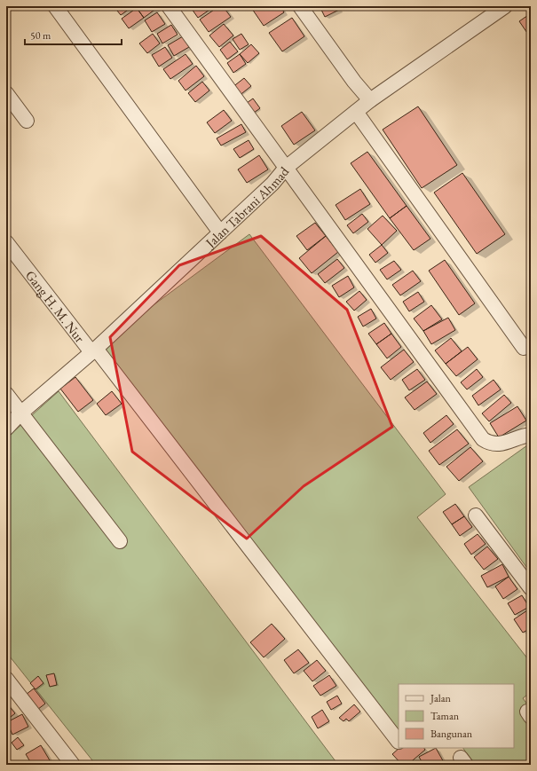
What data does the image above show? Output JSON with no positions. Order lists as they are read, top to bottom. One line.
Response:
{"streets":{"street":["Jalan Tabrani Ahmad","Gang H. M. Nur"]},"crossings":[["Jalan Tabrani Ahmad","Gang H. M. Nur"]],"legend":["Jalan","Taman","Bangunan"],"scale_bar":"50 m"}
